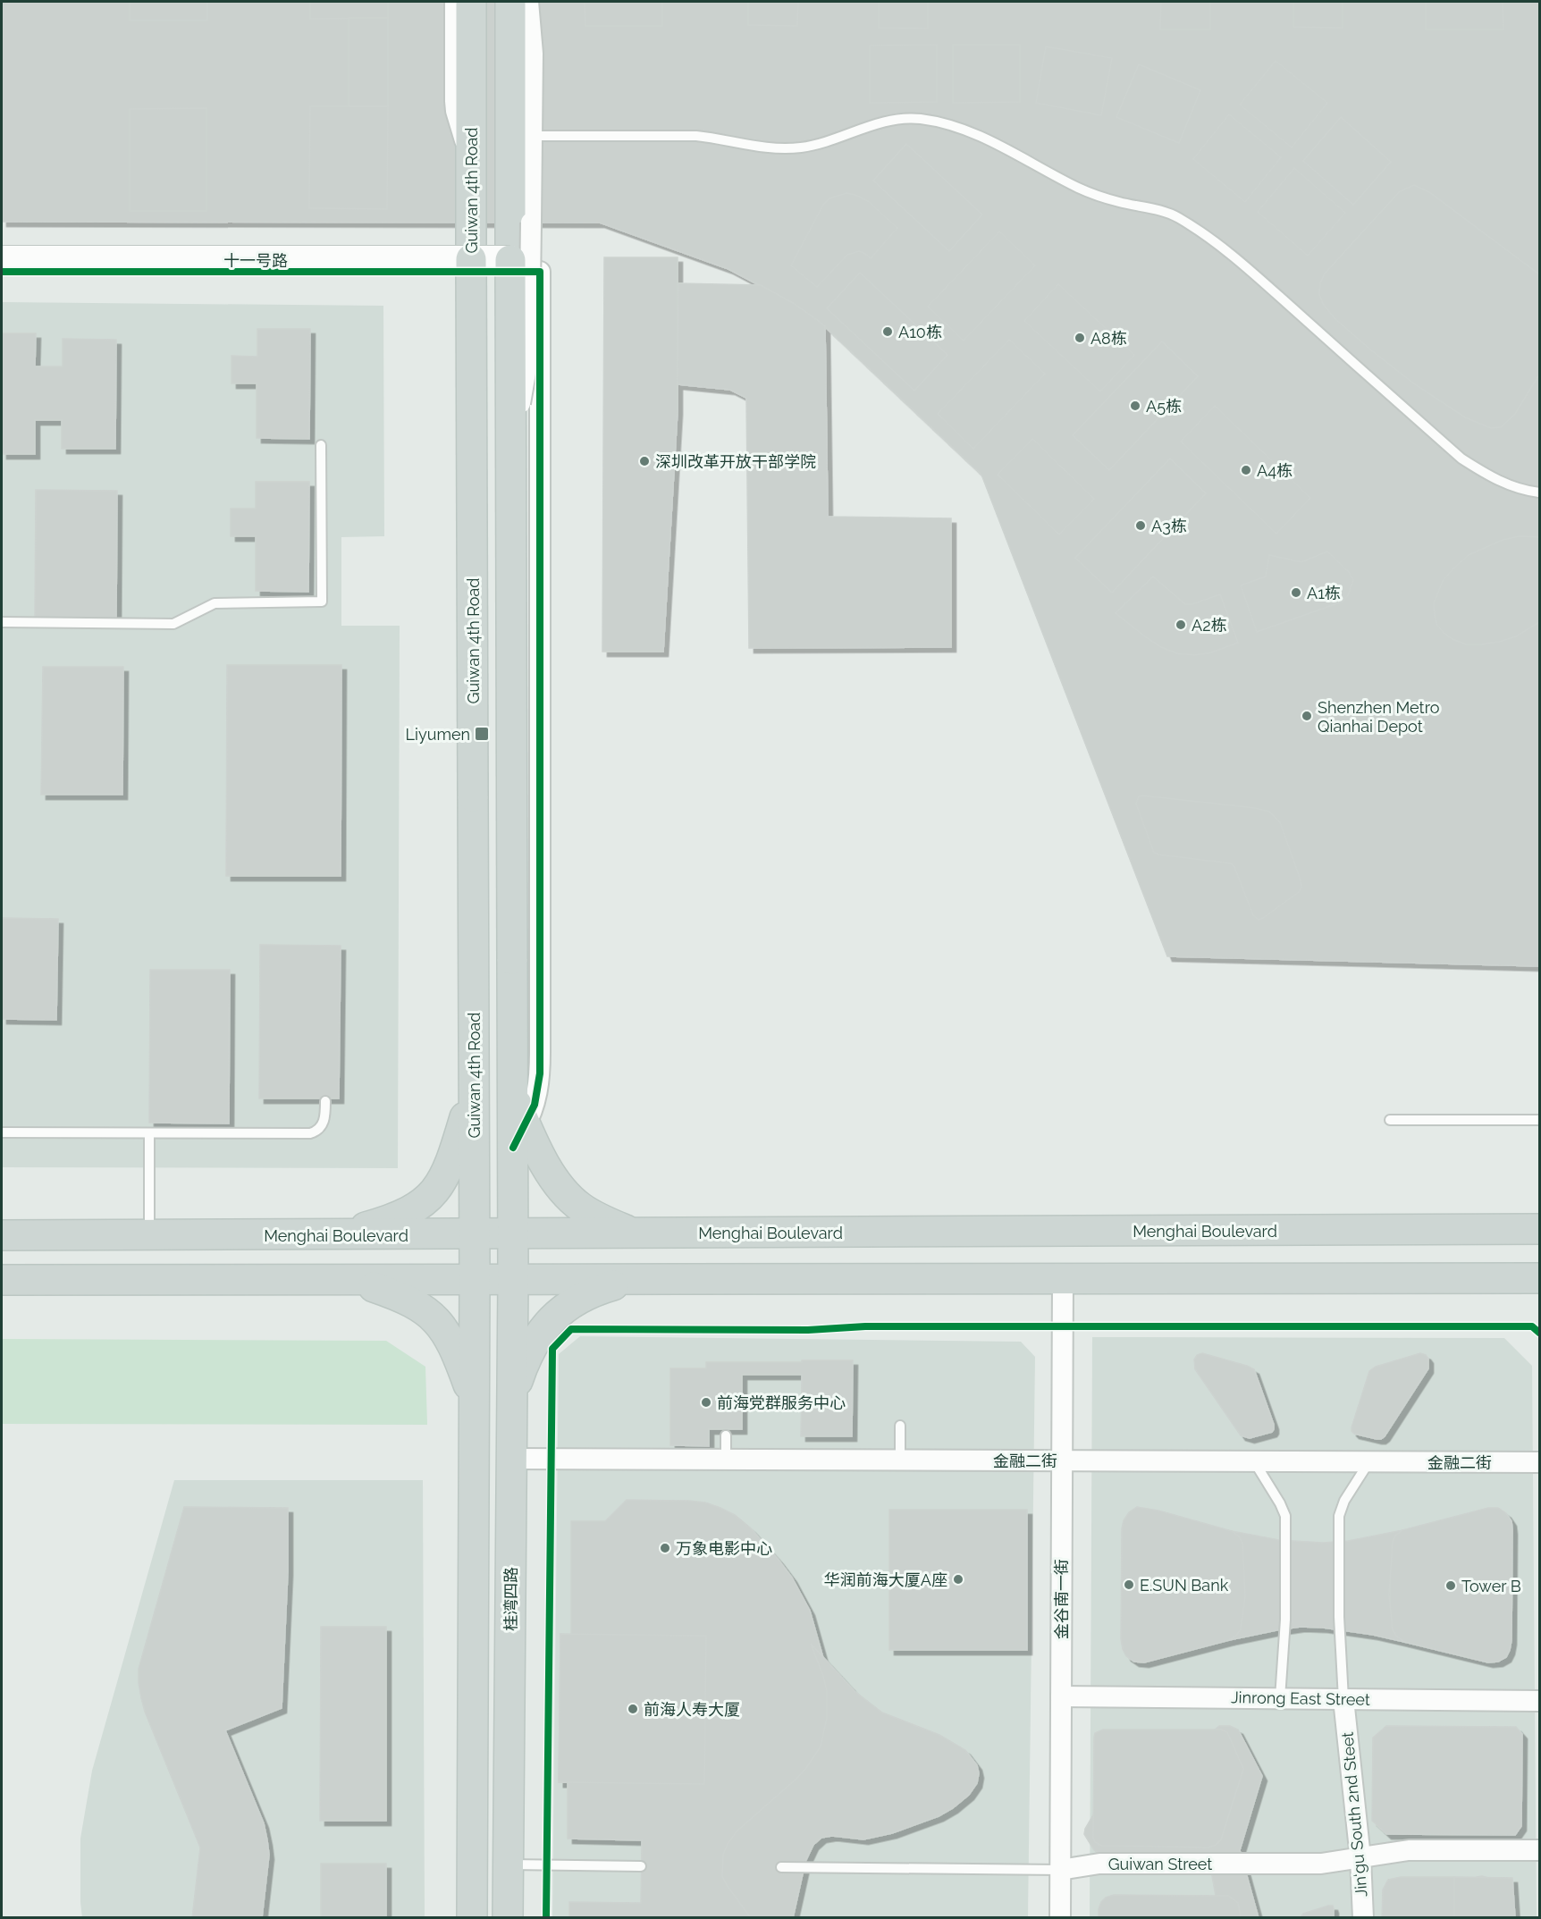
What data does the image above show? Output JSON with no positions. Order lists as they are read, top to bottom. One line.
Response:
{"streets":{"main road":["Guiwan 4th Road","Menghai Boulevard","桂湾四路"],"street":["十一号路","金融二街","金谷南一街","Jinrong East Street","Jin‘gu South 2nd Steet","Guiwan Street"]},"crossings":[["Guiwan 4th Road","十一号路"],["Guiwan 4th Road","Menghai Boulevard"],["金融二街","桂湾四路"],["金融二街","金谷南一街"],["金融二街","Jin‘gu South 2nd Steet"],["金谷南一街","Jinrong East Street"],["金谷南一街","Guiwan Street"],["Jinrong East Street","Jin‘gu South 2nd Steet"],["Jin‘gu South 2nd Steet","Guiwan Street"]],"places":{"other":["A10栋","A8栋","A5栋","深圳改革开放干部学院","A4栋","A3栋","A1栋","A2栋","Shenzhen Metro Qianhai Depot","前海党群服务中心","万象电影中心","华润前海大厦A座","E.SUN Bank","Tower B","前海人寿大厦"],"transit":["Liyumen"]}}
